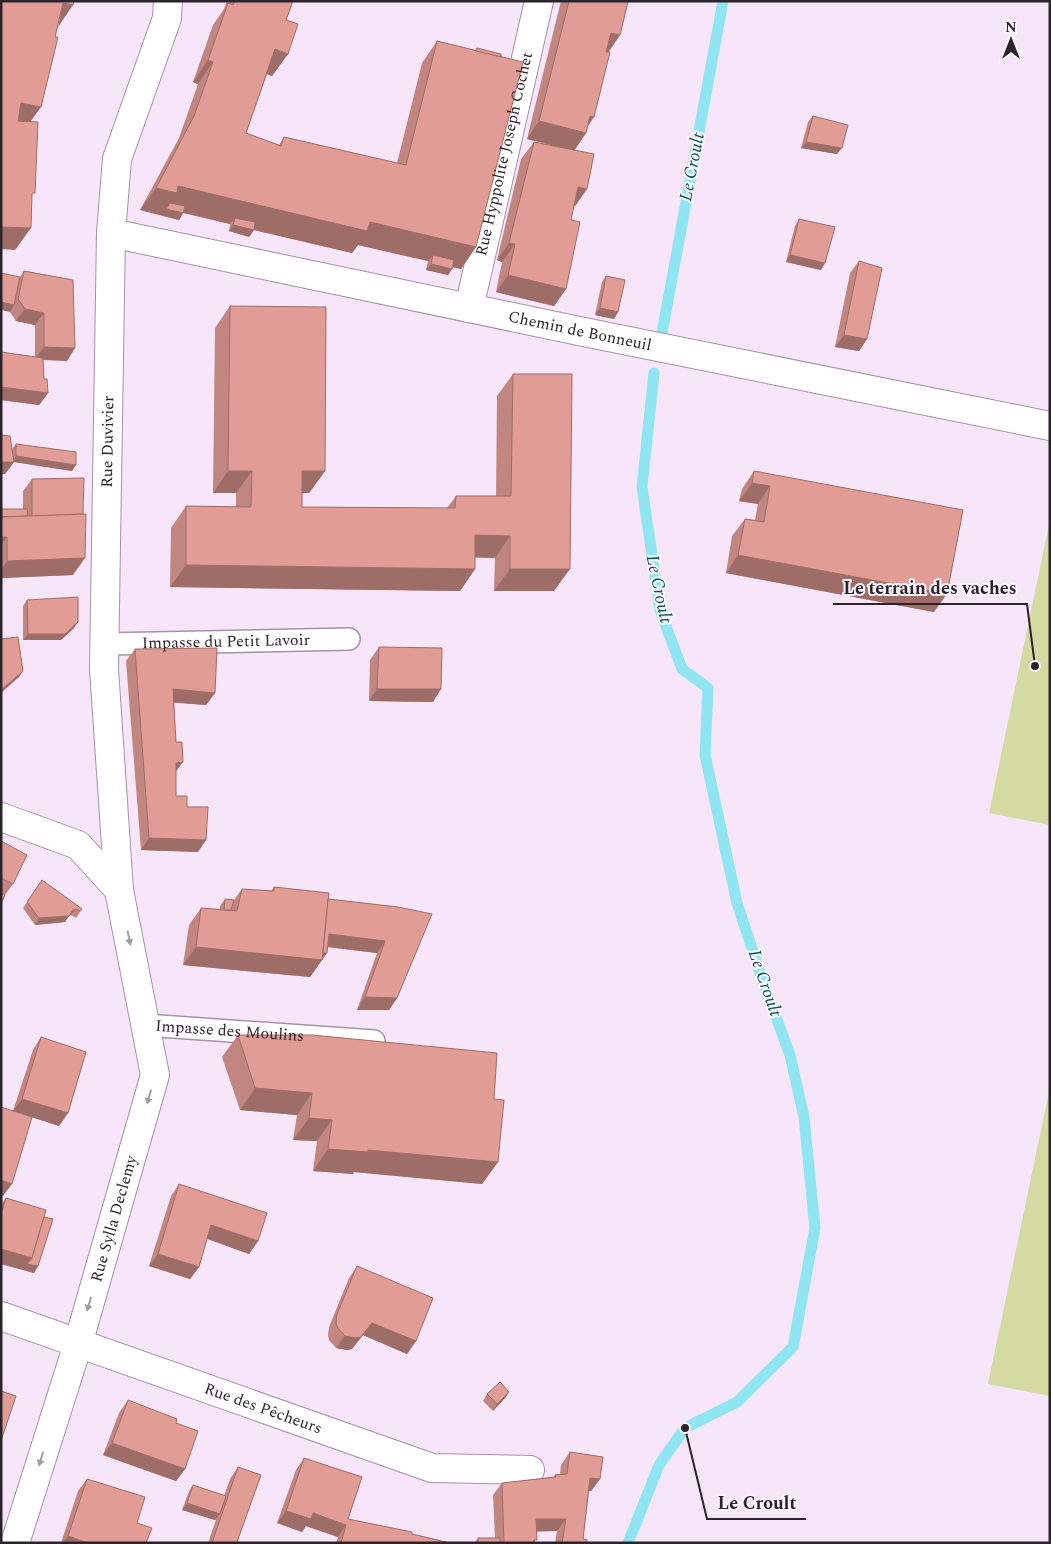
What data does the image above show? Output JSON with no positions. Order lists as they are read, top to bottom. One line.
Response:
{"streets":{"street":["Rue Hyppolite Joseph Cochet","Chemin de Bonneuil","Rue Duvivier","Rue Sylla Declemy","Rue des Pêcheurs"],"lane":["Impasse du Petit Lavoir","Impasse des Moulins"]},"crossings":[["Rue Hyppolite Joseph Cochet","Chemin de Bonneuil"],["Chemin de Bonneuil","Rue Duvivier"],["Rue Duvivier","Impasse du Petit Lavoir"],["Rue Duvivier","Rue Sylla Declemy"],["Impasse des Moulins","Rue Sylla Declemy"],["Rue Sylla Declemy","Rue des Pêcheurs"]],"one_way":["Rue Sylla Declemy"],"water":["Le Croult"],"places":["Le terrain des vaches","Le Croult"],"north":"top"}
